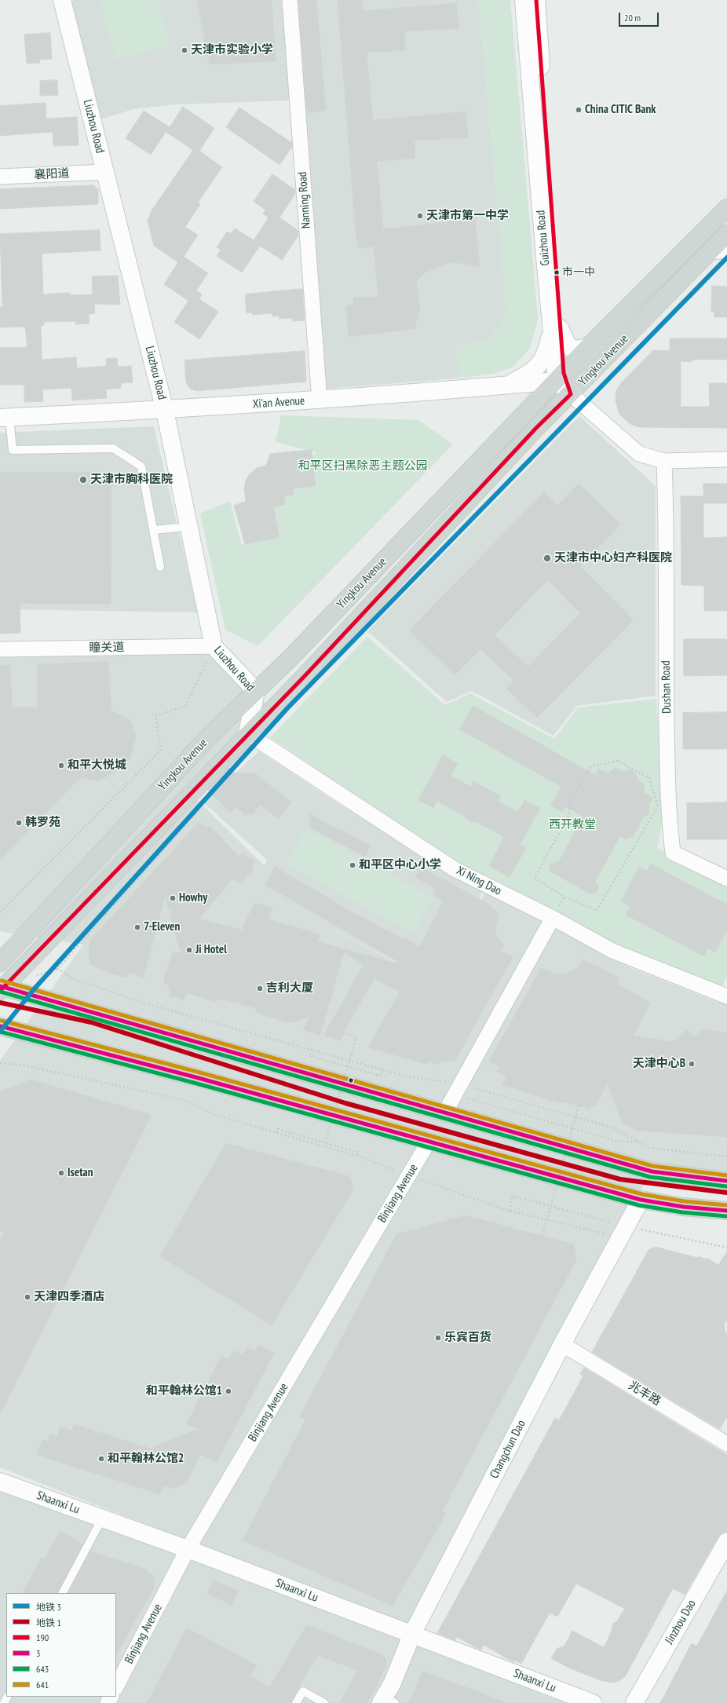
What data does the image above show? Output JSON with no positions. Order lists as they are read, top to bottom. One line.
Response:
{"streets":{"main road":["Yingkou Avenue"],"street":["Liuzhou Road","襄阳道","Nanning Road","Guizhou Road","Xi'an Avenue","瞳关道","Dushan Road","Xi Ning Dao","Binjiang Avenue","兆丰路","Changchun Dao","Shaanxi Lu","Jinzhou Dao"]},"crossings":[["Liuzhou Road","襄阳道"],["Liuzhou Road","Yingkou Avenue"],["Liuzhou Road","Xi'an Avenue"],["Liuzhou Road","瞳关道"],["Liuzhou Road","Xi Ning Dao"],["Nanning Road","Xi'an Avenue"],["Guizhou Road","Yingkou Avenue"],["Guizhou Road","Xi'an Avenue"],["Yingkou Avenue","Xi'an Avenue"],["Yingkou Avenue","Xi Ning Dao"],["Binjiang Avenue","Shaanxi Lu"],["兆丰路","Changchun Dao"],["Changchun Dao","Shaanxi Lu"]],"parks":["和平区扫黑除恶主题公园","西开教堂"],"places":["天津市实验小学","China CITIC Bank","天津市第一中学","市一中","天津市胸科医院","天津市中心妇产科医院","和平大悦城","韩罗苑","和平区中心小学","Howhy","7-Eleven","Ji Hotel","吉利大厦","天津中心B","Isetan","天津四季酒店","乐宾百货","和平翰林公馆1","和平翰林公馆2"],"lines":["transit line 190","metro line 3","transit line 641","transit line 3","transit line 643","metro line 1"],"legend":["地铁 3","地铁 1","190","3","643","641"],"scale_bar":"20 m"}
